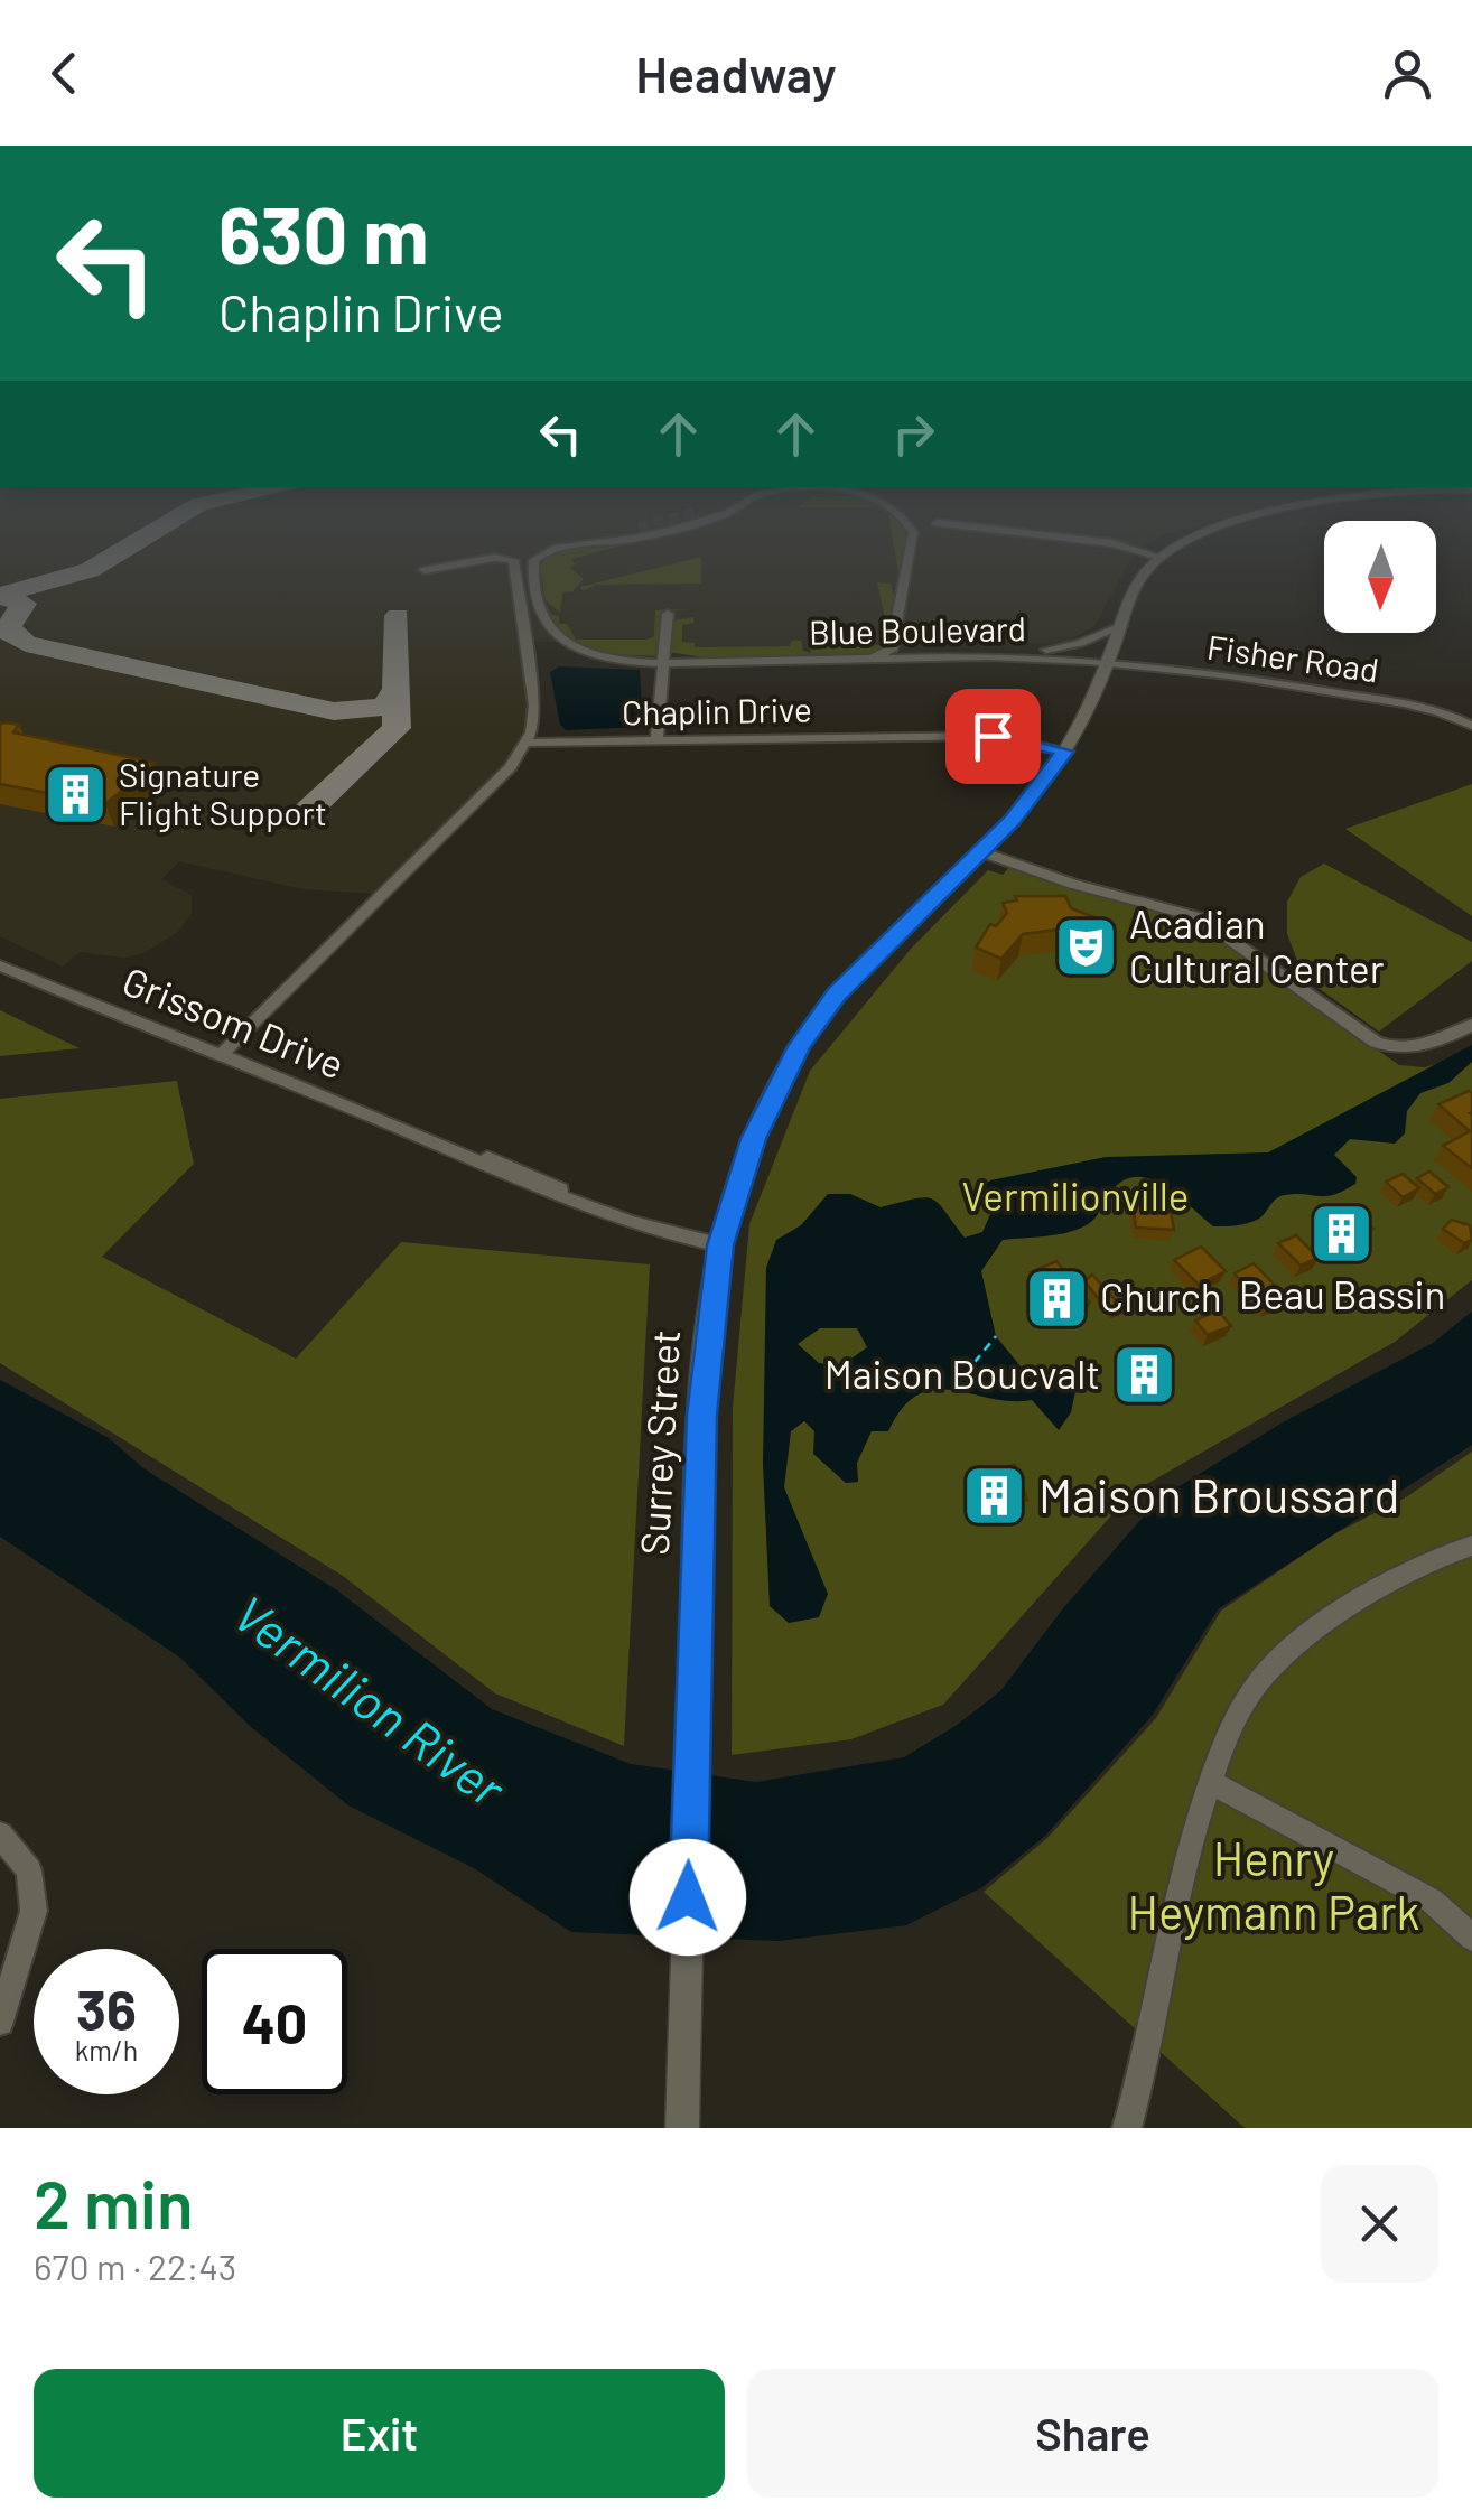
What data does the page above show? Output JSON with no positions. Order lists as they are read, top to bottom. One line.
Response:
{"streets":{"street":["Blue Boulevard","Fisher Road","Chaplin Drive","Grissom Drive","Surrey Street"]},"crossings":[["Blue Boulevard","Fisher Road"],["Blue Boulevard","Surrey Street"],["Fisher Road","Surrey Street"],["Chaplin Drive","Surrey Street"],["Grissom Drive","Surrey Street"]],"water":["Vermilion River"],"parks":["Vermilionville","Henry Heymann Park"],"places":{"building":["Signature Flight Support","Beau Bassin","Church","Maison Boucvalt","Maison Broussard"],"theatre":["Acadian Cultural Center"]},"north":"bottom","page":{"header":"Headway","turn":["630 m","Chaplin Drive"],"speed":"36 km/h","limit":"40","heading":["2 min","670 m · 22:43"],"buttons":["Exit","Share"]}}
